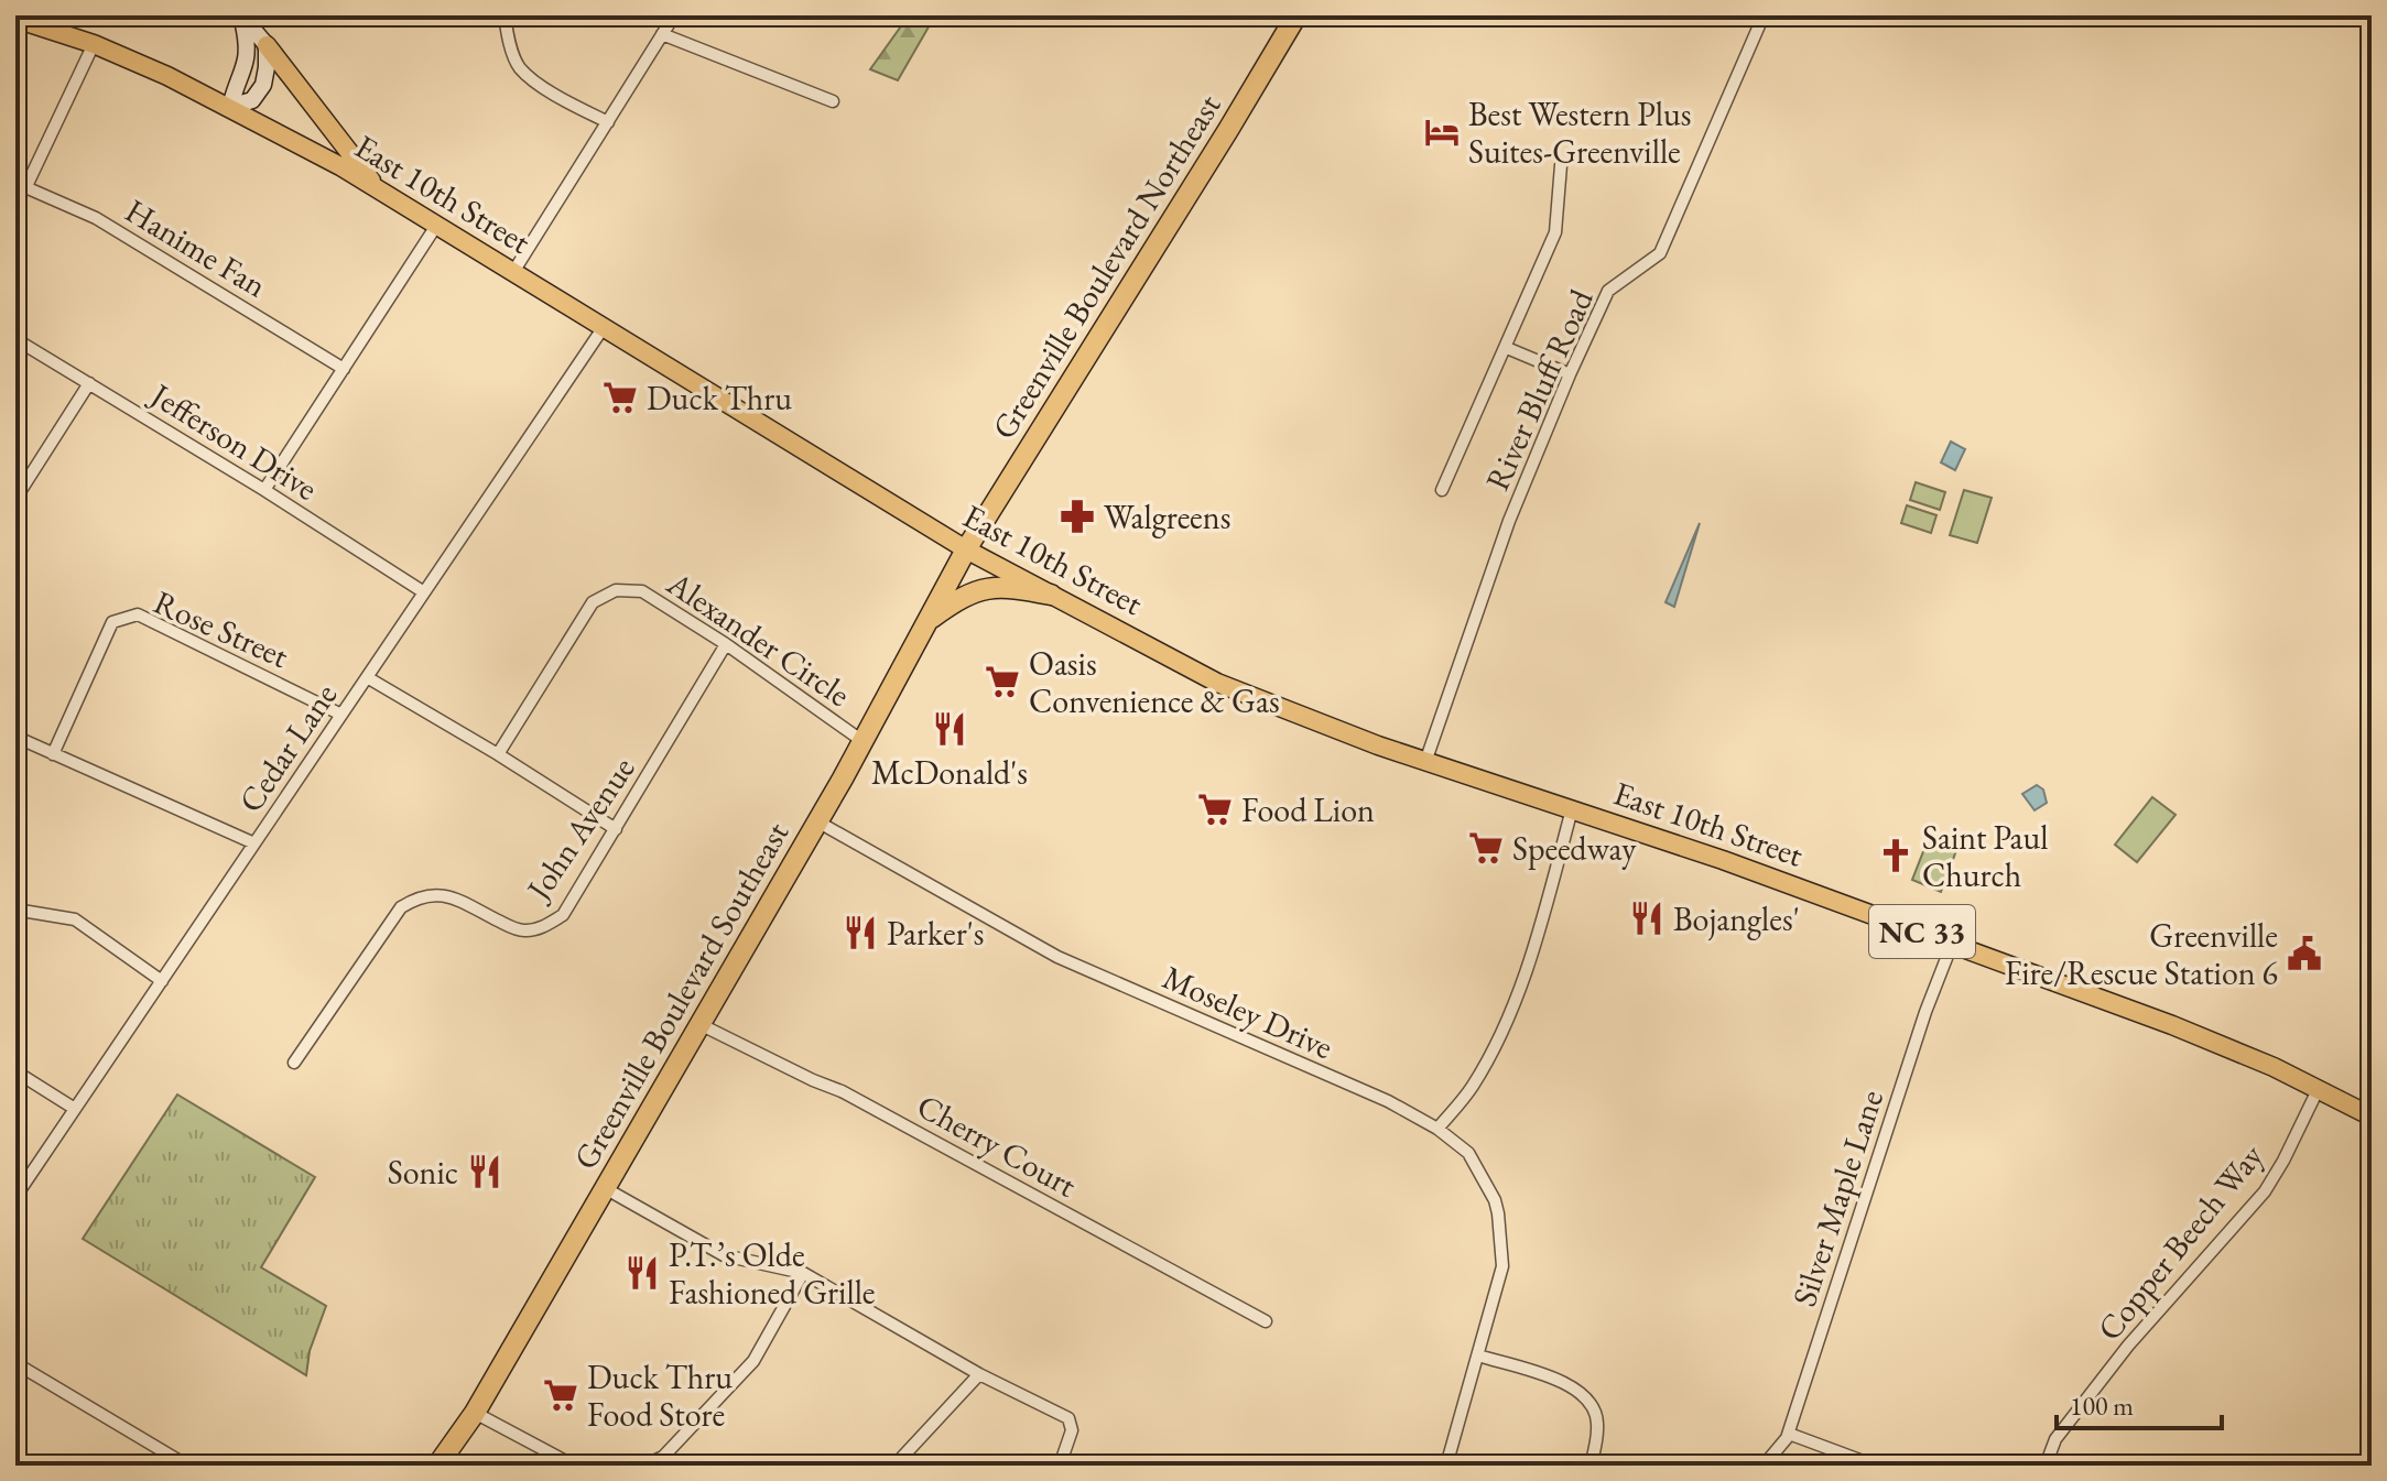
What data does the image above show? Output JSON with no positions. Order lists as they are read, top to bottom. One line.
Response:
{"streets":{"highway":["Greenville Boulevard Northeast","Greenville Boulevard Southeast"],"main road":["East 10th Street","NC 33"],"street":["Hanime Fan","River Bluff Road","Jefferson Drive","Rose Street","Alexander Circle","Cedar Lane","John Avenue","Moseley Drive","Cherry Court","Silver Maple Lane","Copper Beech Way"]},"crossings":[["East 10th Street","Greenville Boulevard Northeast"],["East 10th Street","River Bluff Road"],["East 10th Street","Cedar Lane"],["East 10th Street","Greenville Boulevard Southeast"],["East 10th Street","Silver Maple Lane"],["East 10th Street","Copper Beech Way"],["Greenville Boulevard Northeast","Greenville Boulevard Southeast"],["Jefferson Drive","Cedar Lane"],["Rose Street","Cedar Lane"],["Alexander Circle","John Avenue"],["Alexander Circle","Greenville Boulevard Southeast"],["Greenville Boulevard Southeast","Moseley Drive"],["Greenville Boulevard Southeast","Cherry Court"]],"places":{"hotel":["Best Western Plus Suites-Greenville"],"supermarket":["Duck Thru","Oasis Convenience & Gas","Food Lion","Speedway","Duck Thru Food Store"],"pharmacy":["Walgreens"],"restaurant":["McDonald's","Bojangles'","Parker's","Sonic","P.T.’s Olde Fashioned Grille"],"church":["Saint Paul Church"],"public building":["Greenville Fire/Rescue Station 6"]},"scale_bar":"100 m"}
